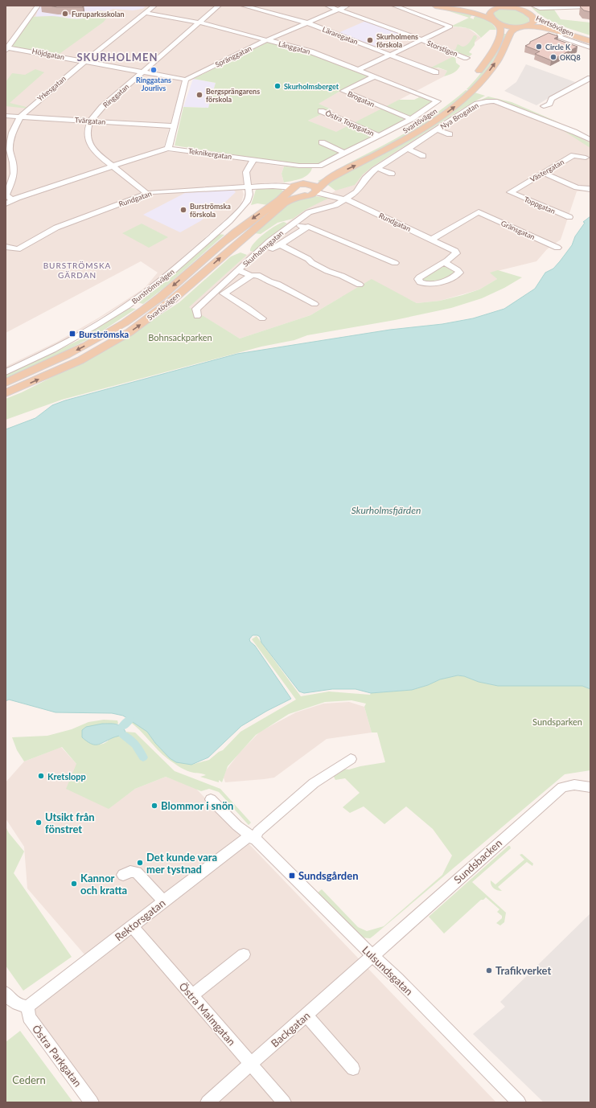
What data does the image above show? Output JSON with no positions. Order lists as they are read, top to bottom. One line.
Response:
{"streets":{"main road":["Hertsövägen","Svartövägen"],"street":["Läraregatan","Långgatan","Storstigen","Höjdgatan","Spränggatan","Yrkesgatan","Ringgatan","Brogatan","Nya Brogatan","Tvärgatan","Östra Toppgatan","Teknikergatan","Västergatan","Rundgatan","Toppgatan","Gränsgatan","Skurholmsgatan","Burströmsvägen","Sundsbacken","Rektorsgatan","Lulsundsgatan","Östra Malmgatan","Backgatan","Östra Parkgatan"]},"crossings":[["Hertsövägen","Svartövägen"],["Läraregatan","Spränggatan"],["Långgatan","Spränggatan"],["Långgatan","Yrkesgatan"],["Långgatan","Ringgatan"],["Långgatan","Brogatan"],["Långgatan","Teknikergatan"],["Storstigen","Spränggatan"],["Höjdgatan","Spränggatan"],["Höjdgatan","Yrkesgatan"],["Höjdgatan","Ringgatan"],["Yrkesgatan","Tvärgatan"],["Yrkesgatan","Teknikergatan"],["Ringgatan","Tvärgatan"],["Brogatan","Teknikergatan"],["Nya Brogatan","Rundgatan"],["Nya Brogatan","Skurholmsgatan"],["Svartövägen","Rundgatan"],["Östra Toppgatan","Teknikergatan"],["Teknikergatan","Burströmsvägen"],["Västergatan","Toppgatan"],["Rundgatan","Gränsgatan"],["Rundgatan","Skurholmsgatan"],["Rundgatan","Burströmsvägen"],["Sundsbacken","Lulsundsgatan"],["Sundsbacken","Backgatan"],["Rektorsgatan","Lulsundsgatan"],["Rektorsgatan","Östra Malmgatan"],["Rektorsgatan","Östra Parkgatan"],["Lulsundsgatan","Backgatan"],["Östra Malmgatan","Backgatan"]],"districts":["SKURHOLMEN","BURSTRÖMSKA GÄRDAN"],"water":["Skurholmsfjärden"],"parks":["Bohnsackparken","Sundsparken","Cedern"],"places":{"other":["Furuparksskolan","Skurholmens förskola","Circle K","OKQ8","Ringgatans Jourlivs","Skurholmsberget","Bergsprängarens förskola","Burströmska förskola","Kretslopp","Blommor i snön","Utsikt från fönstret","Det kunde vara mer tystnad","Kannor och kratta","Trafikverket"],"transit":["Burströmska","Sundsgården"]}}
